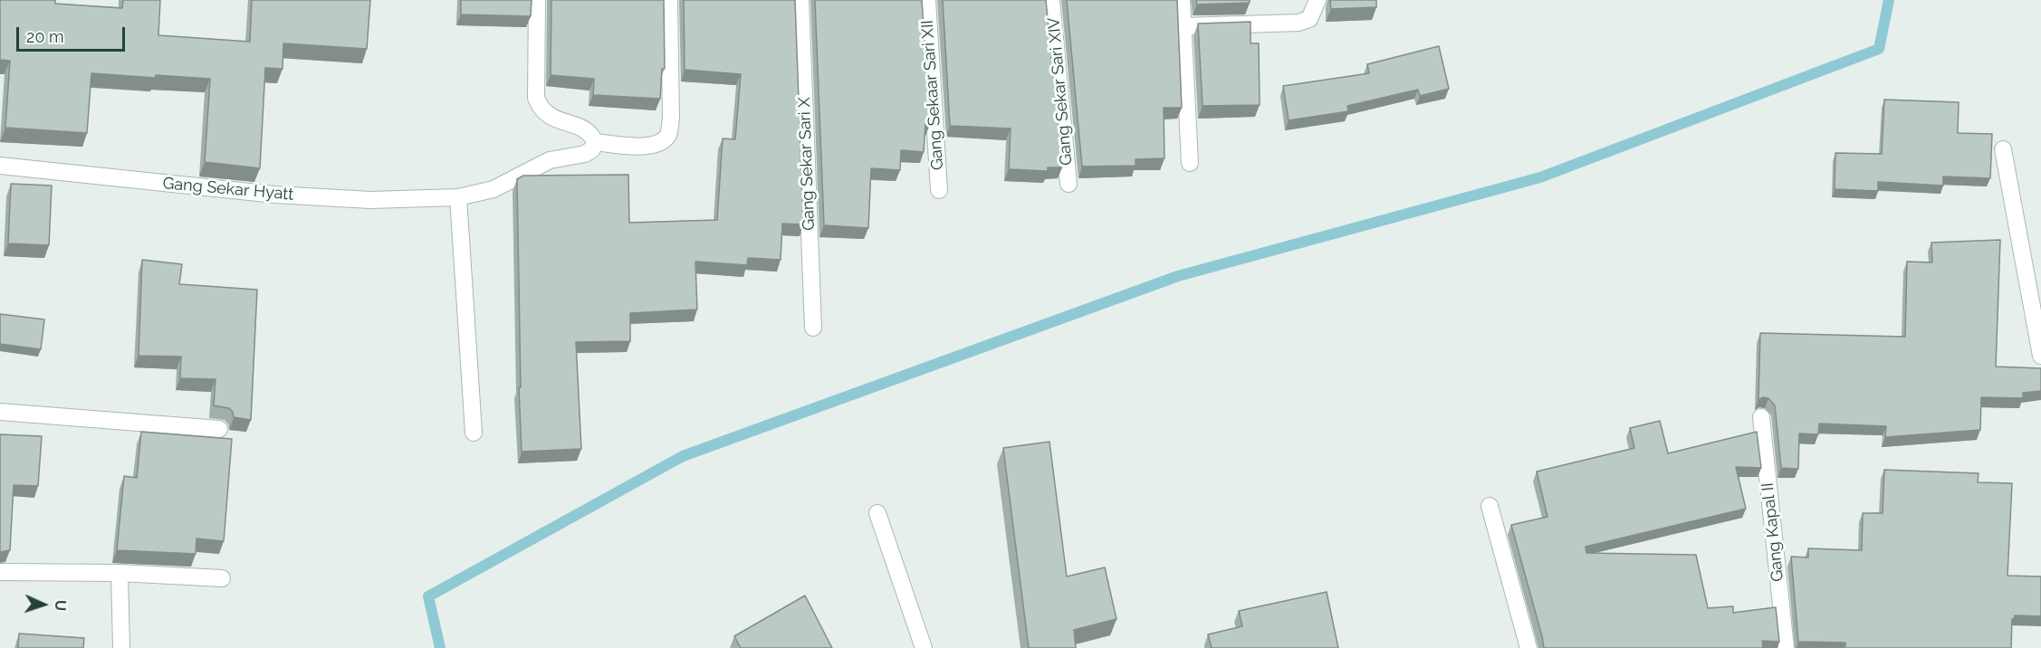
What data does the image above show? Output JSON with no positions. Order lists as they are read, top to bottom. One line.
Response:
{"streets":{"street":["Gang Sekar Sari XIV","Gang Sekaar Sari XII","Gang Sekar Sari X","Gang Sekar Hyatt","Gang Kapal II"]},"scale_bar":"20 m","north":"right"}
